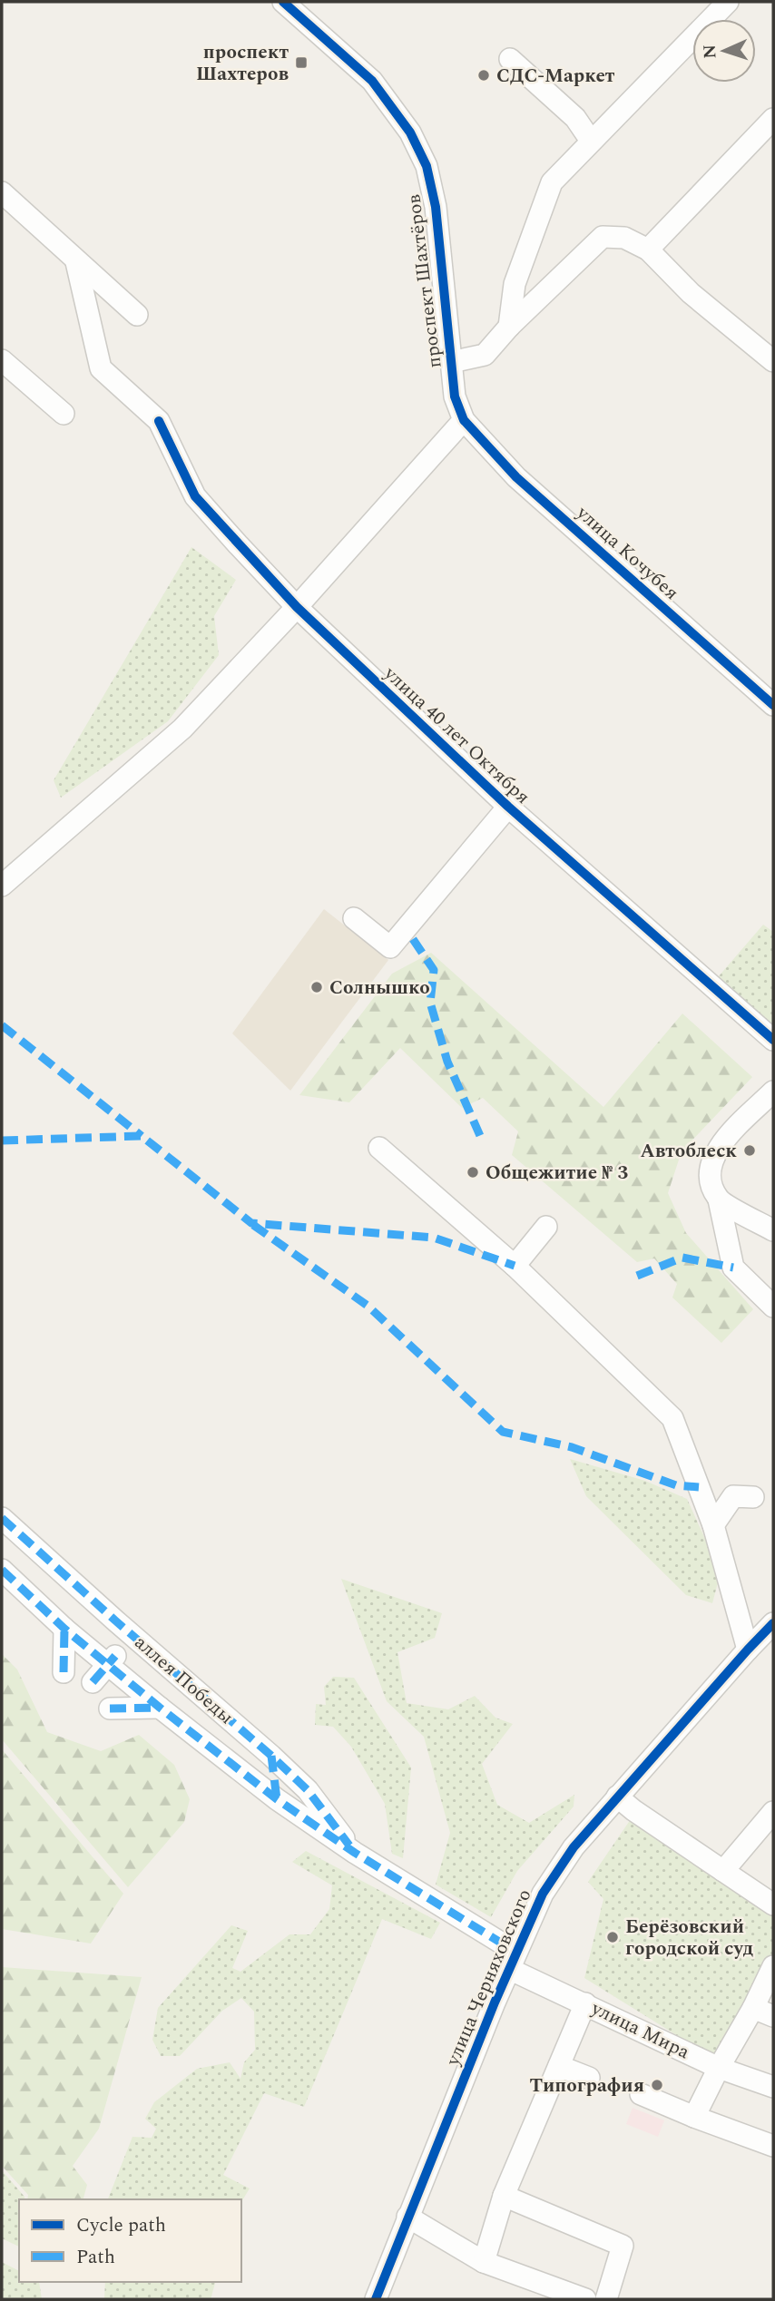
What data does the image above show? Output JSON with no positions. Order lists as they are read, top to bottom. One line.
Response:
{"streets":{"street":["проспект Шахтёров","улица Кочубея","улица 40 лет Октября","аллея Победы","улица Черняховского","улица Мира"]},"crossings":[["проспект Шахтёров","улица Кочубея"],["аллея Победы","улица Мира"],["улица Черняховского","улица Мира"]],"places":{"transit":["проспект Шахтеров"],"other":["СДС-Маркет","Солнышко","Автоблеск","Общежитие № 3","Берёзовский городской суд","Типография"]},"legend":["Cycle path","Path"],"north":"left"}
